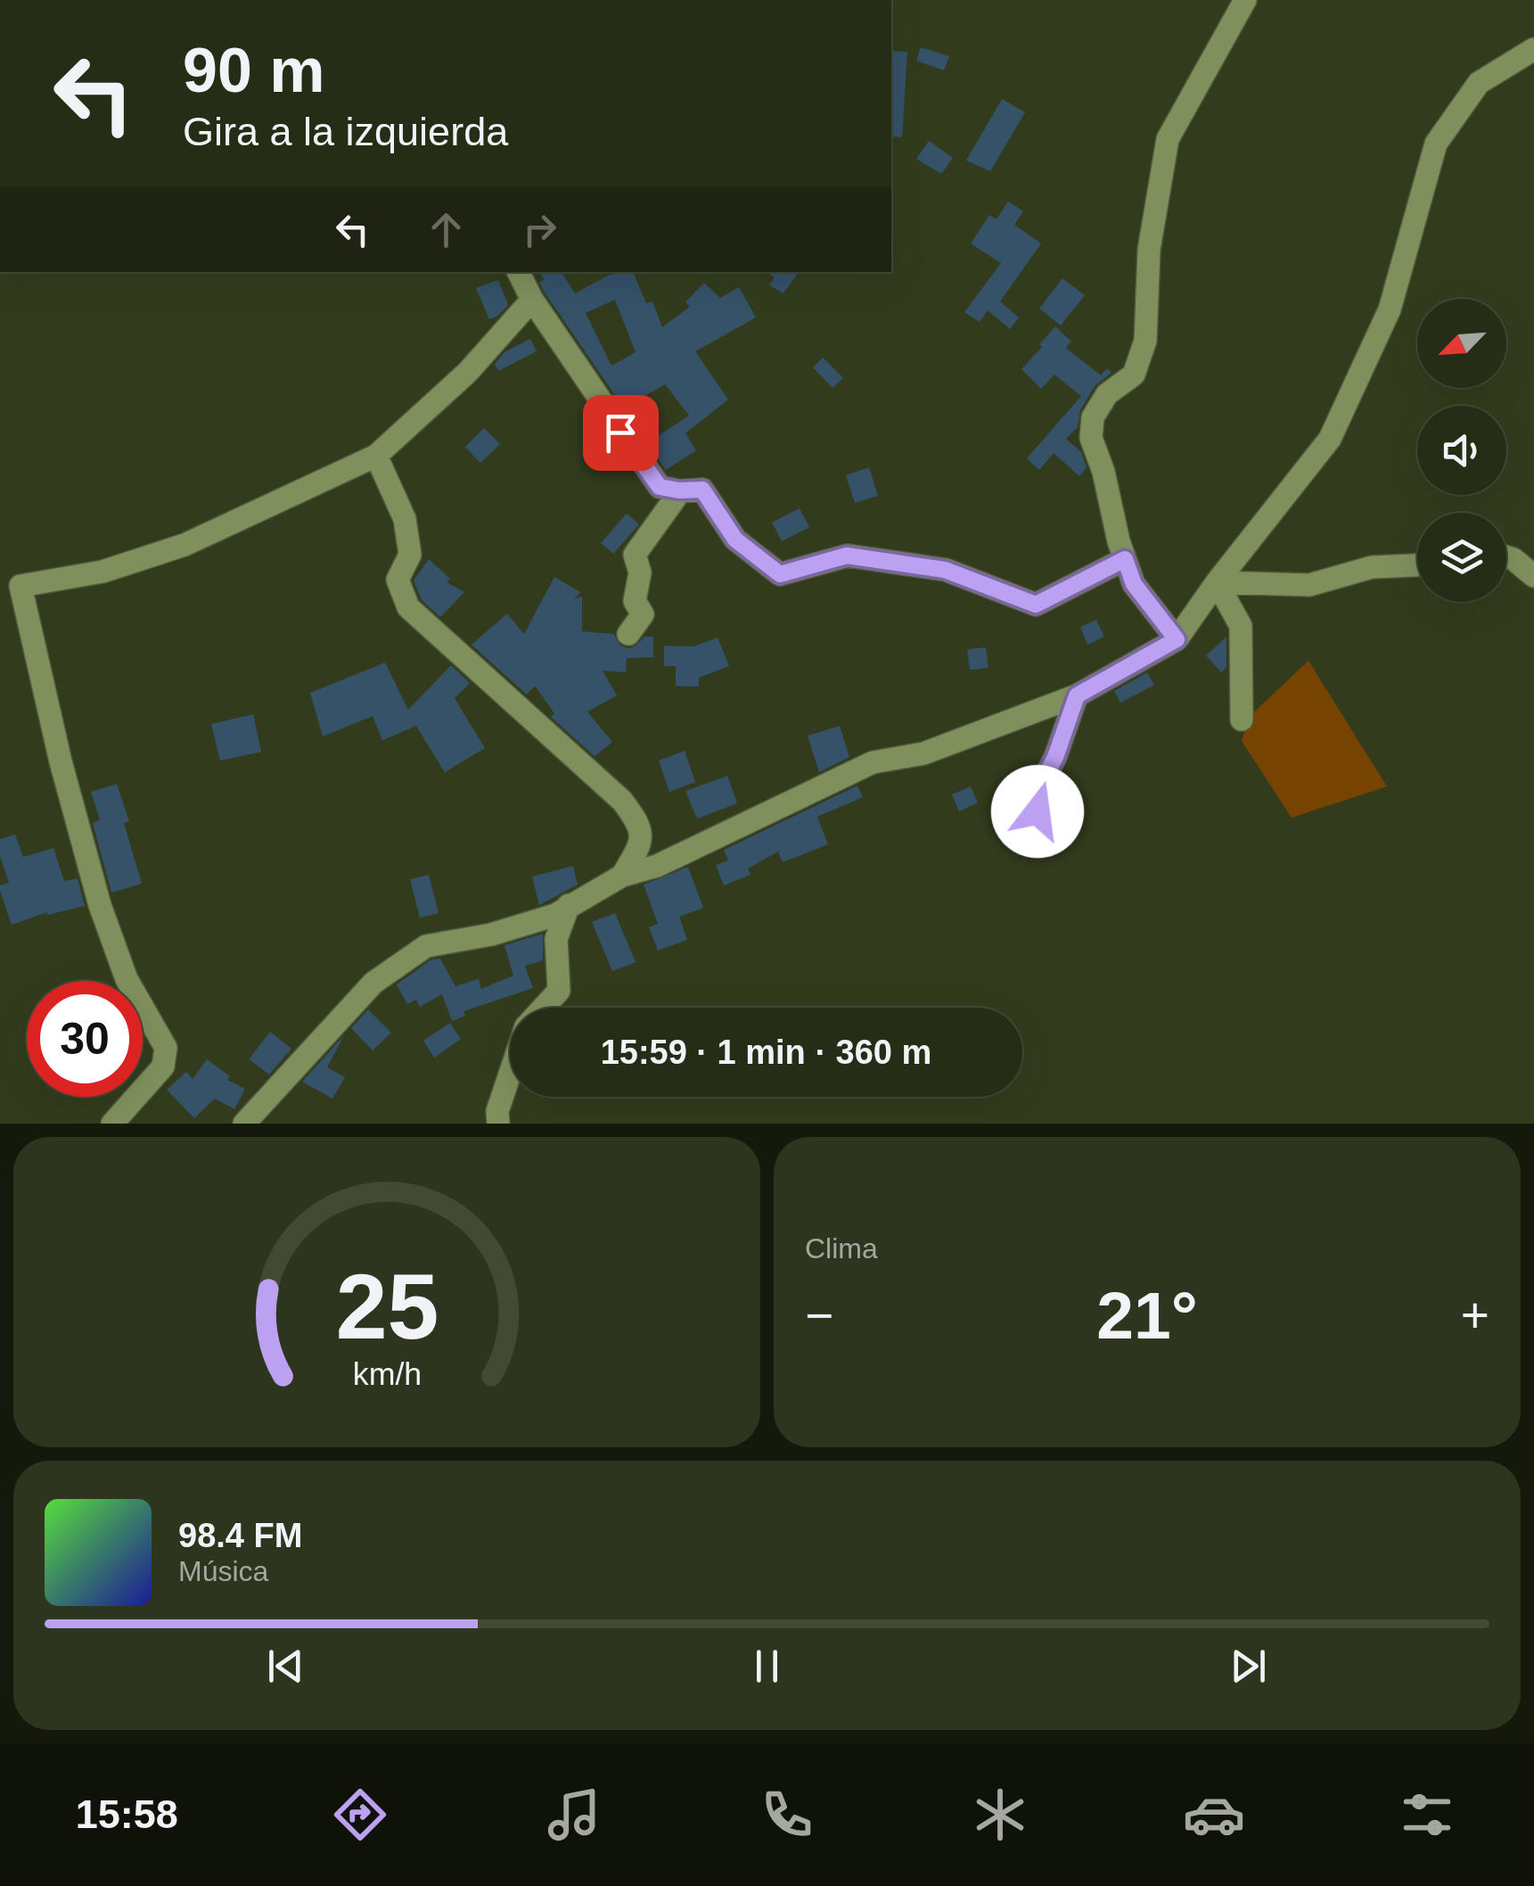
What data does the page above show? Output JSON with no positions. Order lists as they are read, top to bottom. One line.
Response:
{"north":"bottom left","page":{"turn":["90 m","Gira a la izquierda"],"limit":"30","trip":"15:59 · 1 min · 360 m","tile":"Clima","heat":["−","21°","+"],"song":["98.4 FM","Música"],"tabs":"15:58","gauge":["25","km/h"]}}
